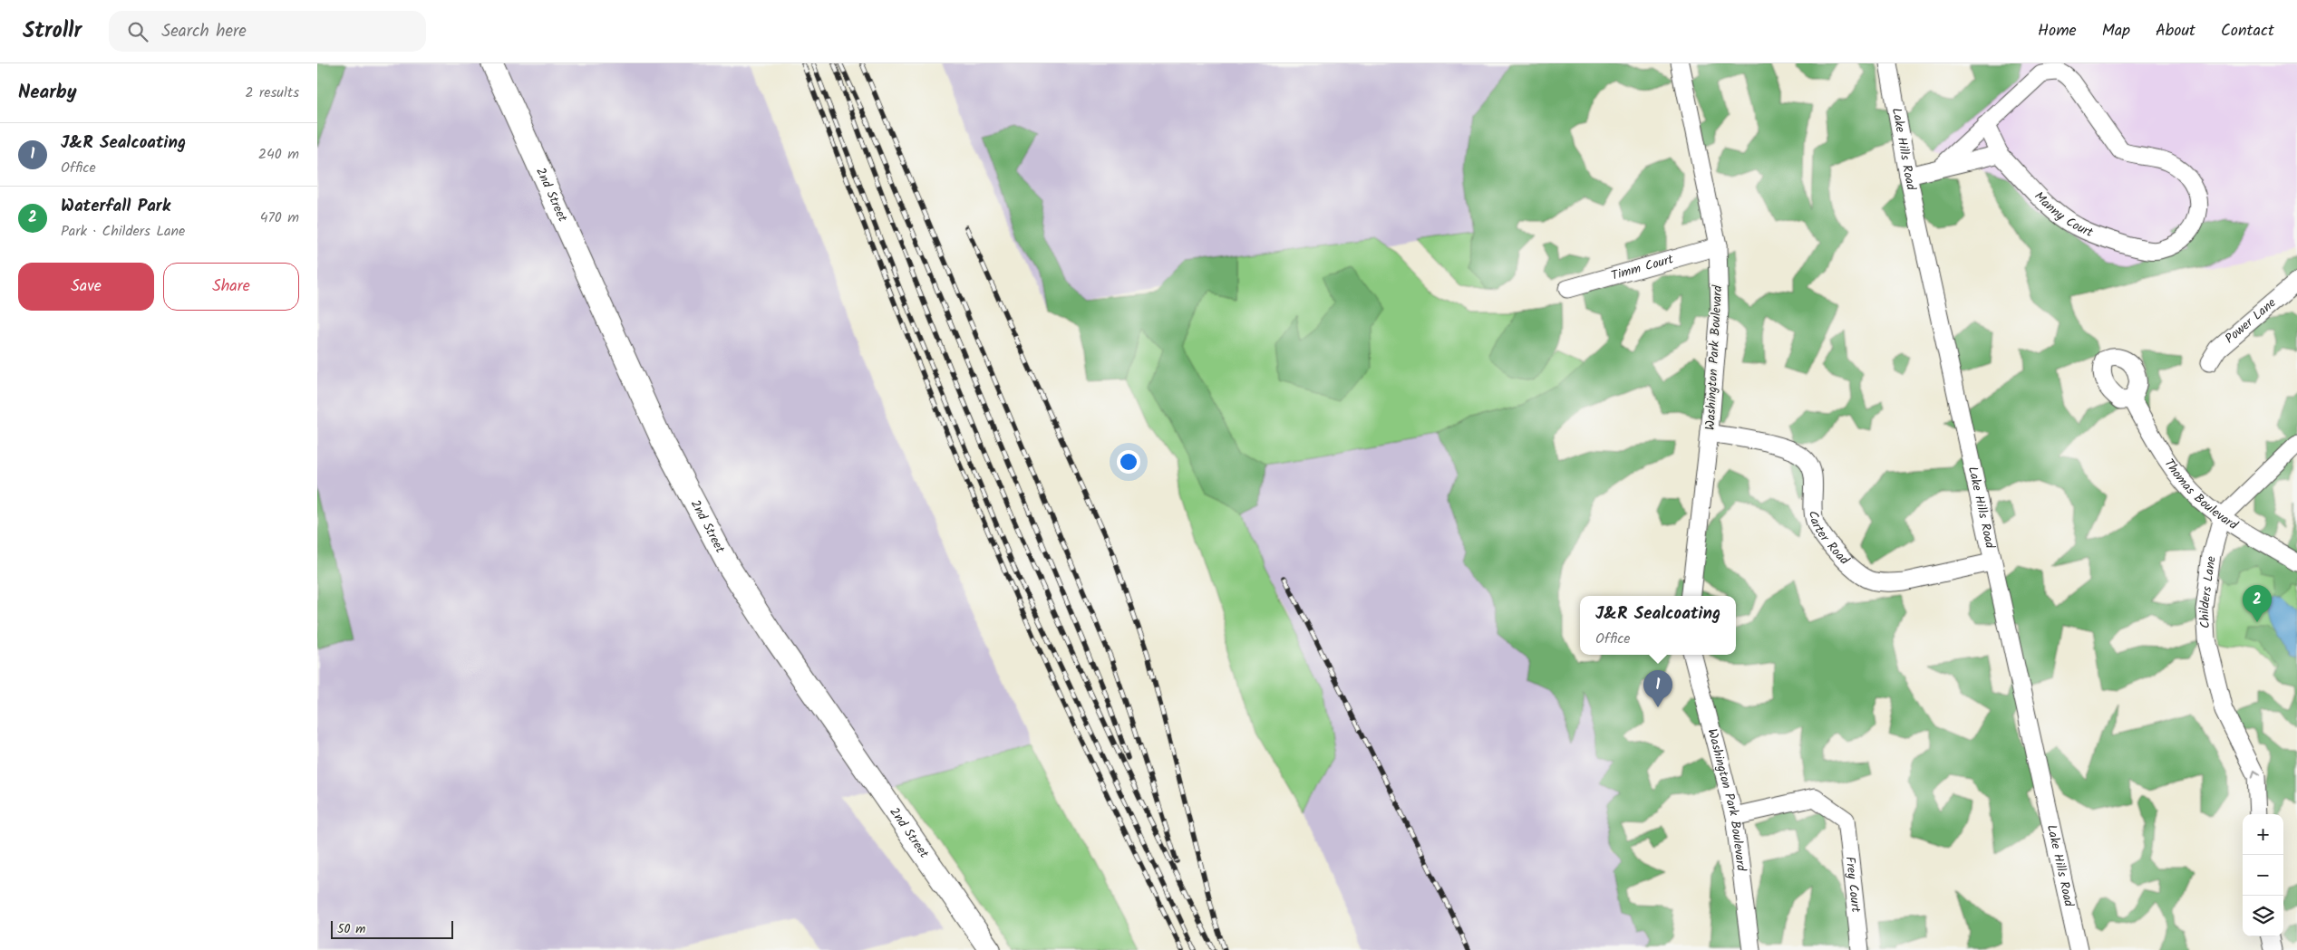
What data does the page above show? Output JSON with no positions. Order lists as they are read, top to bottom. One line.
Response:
{"streets":{"main road":["2nd Street"],"street":["Lake Hills Road","Manny Court","Timm Court","Power Lane","Washington Park Boulevard","Thomas Boulevard","Carter Road","Childers Lane","Frey Court"]},"crossings":[["Lake Hills Road","Carter Road"],["Timm Court","Washington Park Boulevard"],["Washington Park Boulevard","Carter Road"],["Washington Park Boulevard","Frey Court"],["Thomas Boulevard","Childers Lane"]],"one_way":["Childers Lane"],"scale_bar":"50 m","page":{"header":"Strollr","search":"Search here","nav":["Home","Map","About","Contact"],"heading":["Nearby","2 results"],"list":[{"mark":"1","name":"J&R Sealcoating","note":"Office","value":"240 m"},{"mark":"2","name":"Waterfall Park","note":"Park · Childers Lane","value":"470 m"}],"buttons":["Save","Share"],"pins":["2","1"],"popup":["J&R Sealcoating","Office"],"map_buttons":["+","−"],"scale":"50 m"}}
